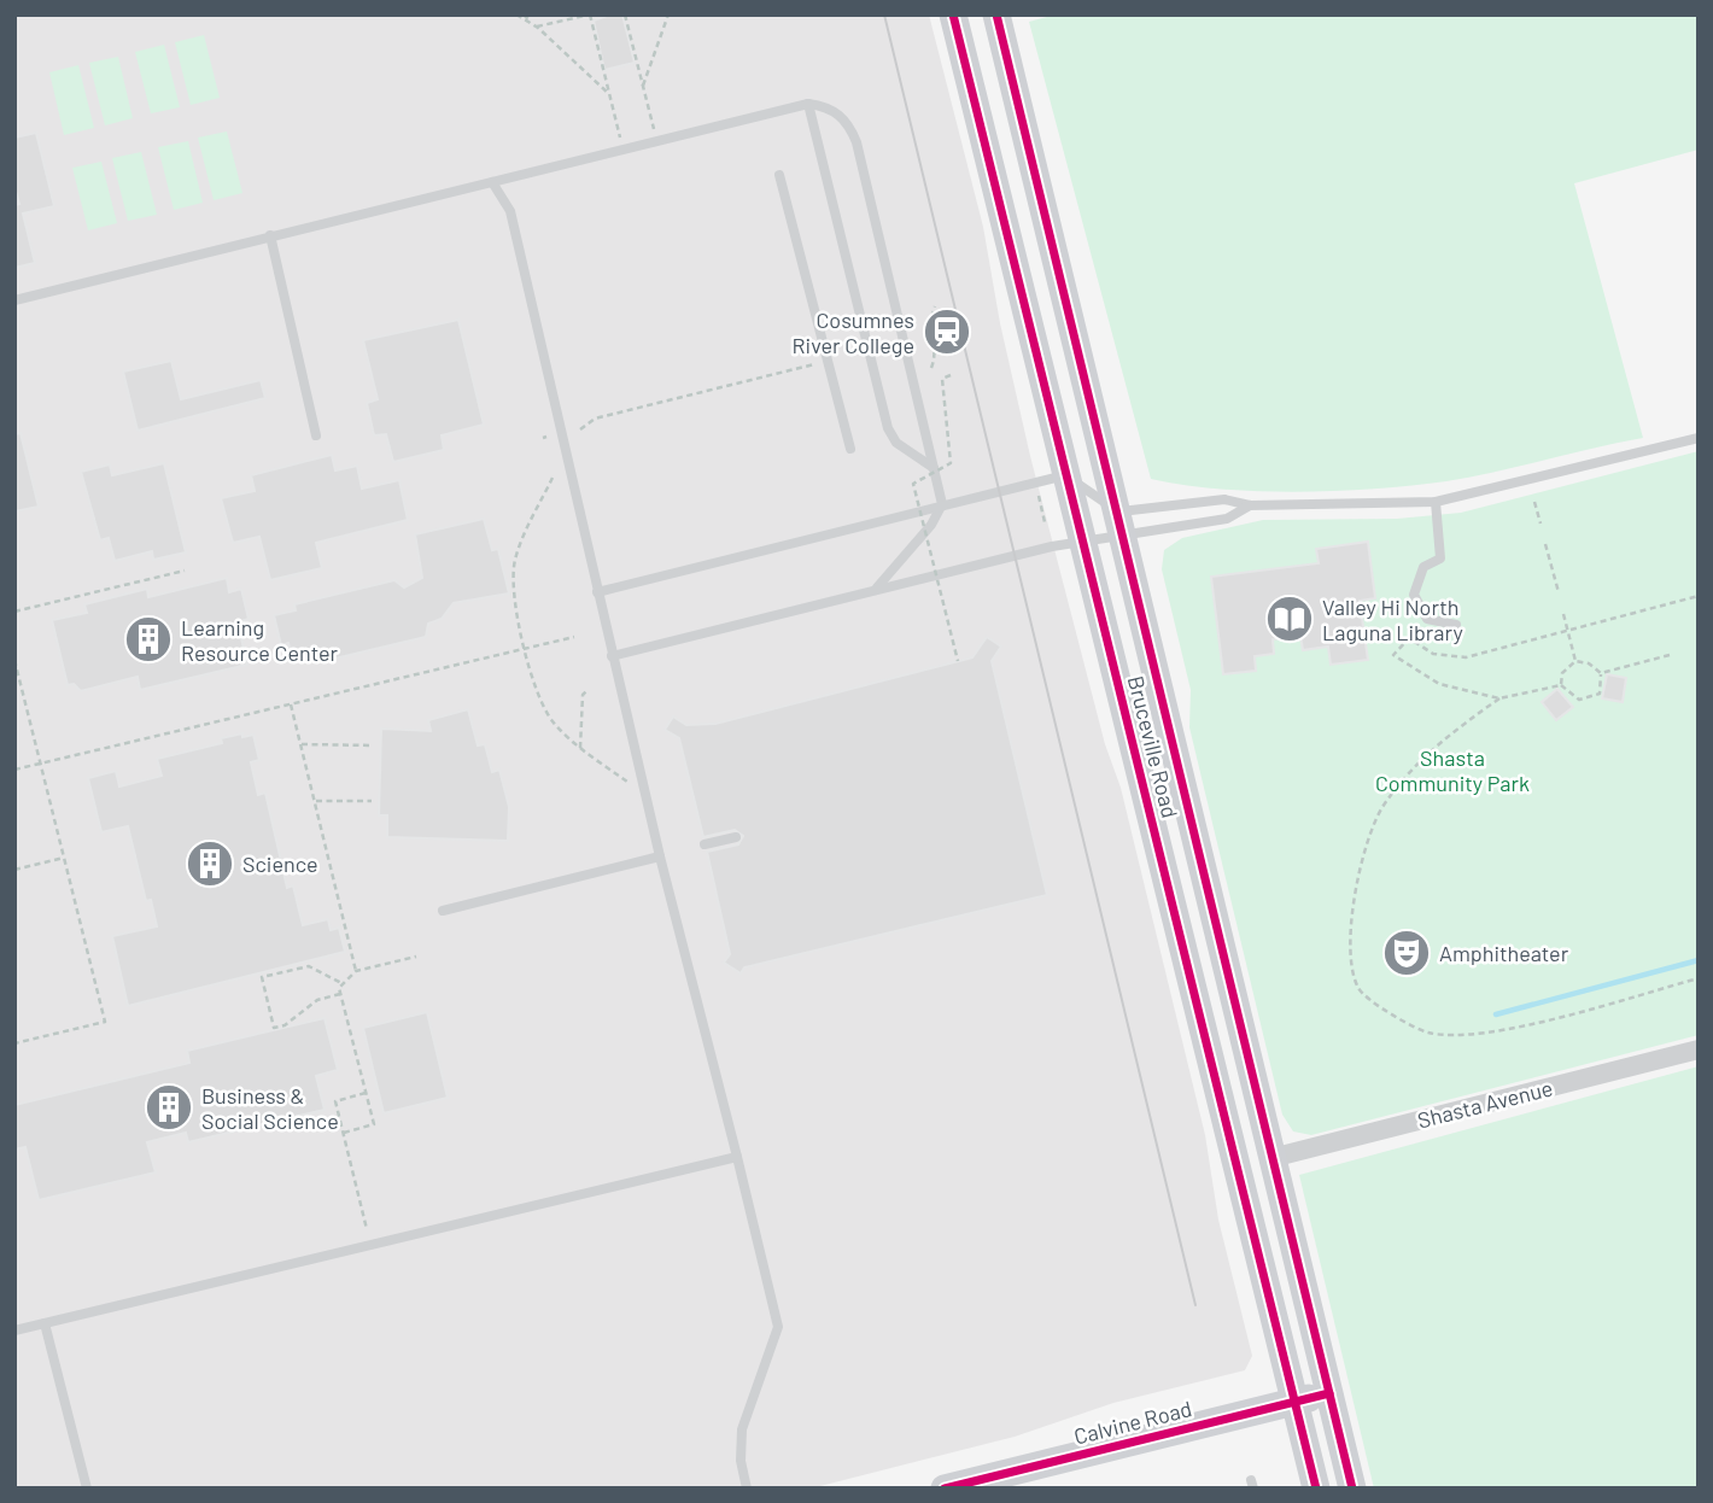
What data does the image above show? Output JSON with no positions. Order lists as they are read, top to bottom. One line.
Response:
{"streets":{"main road":["Bruceville Road","Calvine Road"],"street":["Shasta Avenue"]},"crossings":[["Bruceville Road","Shasta Avenue"],["Bruceville Road","Calvine Road"]],"parks":["Shasta Community Park"],"places":{"station":["Cosumnes River College"],"library":["Valley Hi North Laguna Library"],"building":["Learning Resource Center","Science","Business & Social Science"],"theatre":["Amphitheater"]}}
